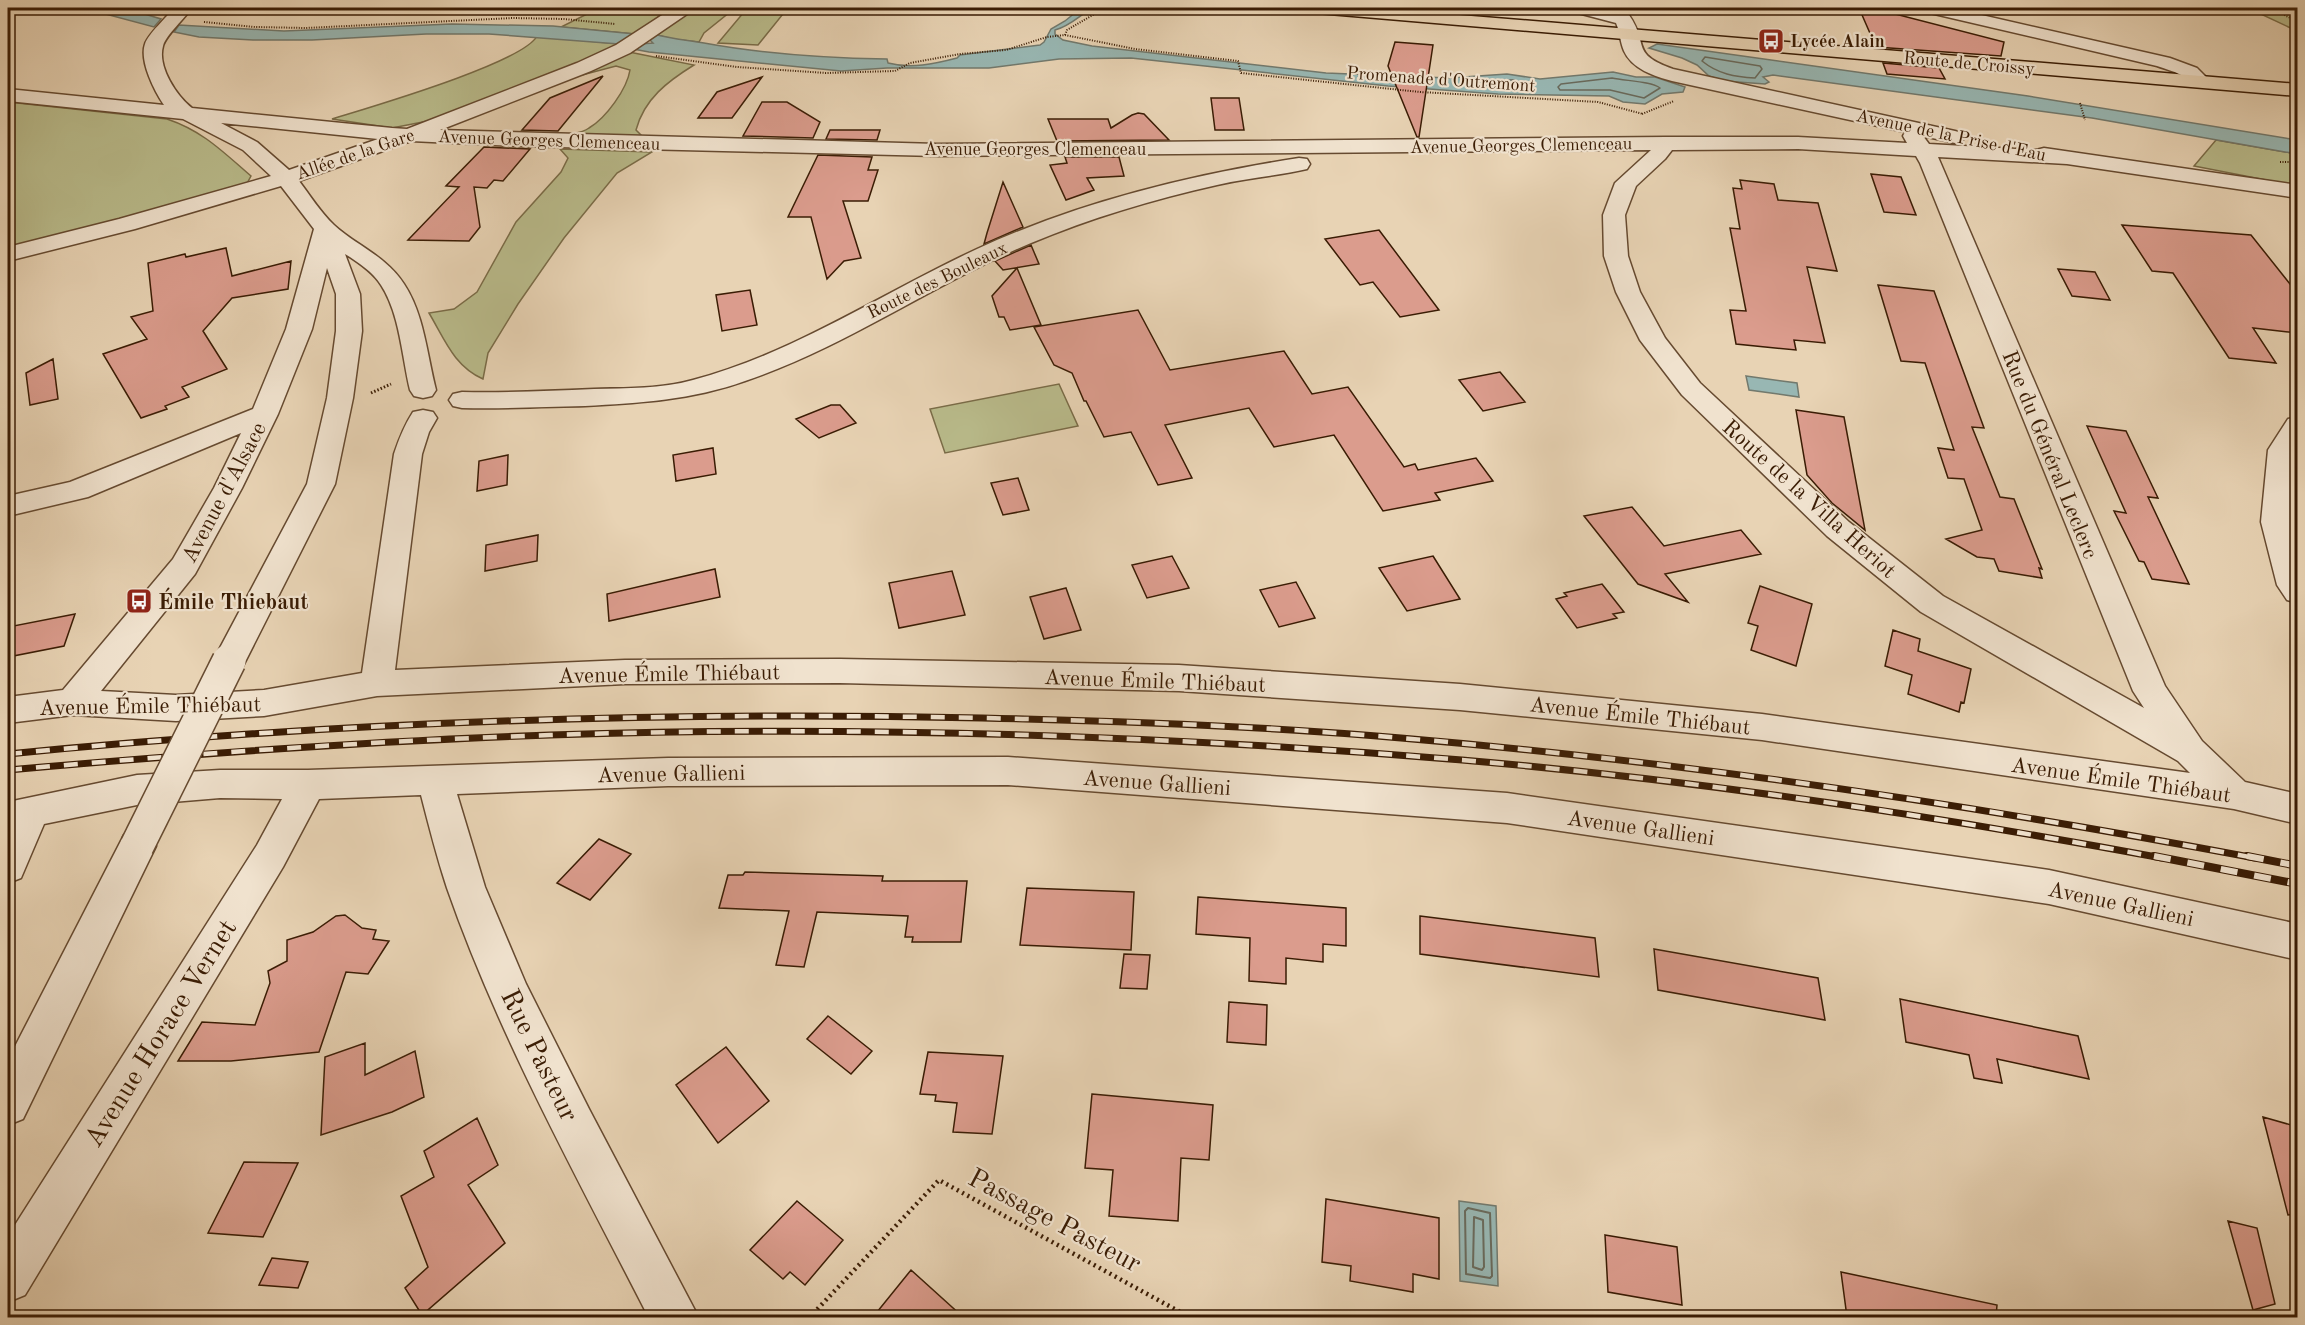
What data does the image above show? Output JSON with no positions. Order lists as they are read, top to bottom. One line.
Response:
{"streets":{"main road":["Route de Croissy"],"street":["Avenue de la Prise d'Eau","Avenue Georges Clemenceau","Allée de la Gare","Route des Bouleaux","Rue du Général Leclerc","Avenue d'Alsace","Route de la Villa Heriot","Avenue Émile Thiébaut","Avenue Gallieni","Avenue Horace Vernet","Rue Pasteur"],"path":["Promenade d'Outremont","Passage Pasteur"]},"crossings":[["Route de Croissy","Avenue de la Prise d'Eau"],["Avenue de la Prise d'Eau","Avenue Georges Clemenceau"],["Avenue de la Prise d'Eau","Rue du Général Leclerc"],["Avenue Georges Clemenceau","Allée de la Gare"],["Avenue Georges Clemenceau","Route des Bouleaux"],["Avenue Georges Clemenceau","Rue du Général Leclerc"],["Avenue Georges Clemenceau","Route de la Villa Heriot"],["Rue du Général Leclerc","Route de la Villa Heriot"],["Avenue d'Alsace","Avenue Émile Thiébaut"],["Route de la Villa Heriot","Avenue Émile Thiébaut"],["Avenue Gallieni","Avenue Horace Vernet"],["Avenue Gallieni","Rue Pasteur"]],"places":{"bus stop":["Lycée Alain","Émile Thiebaut"]}}
